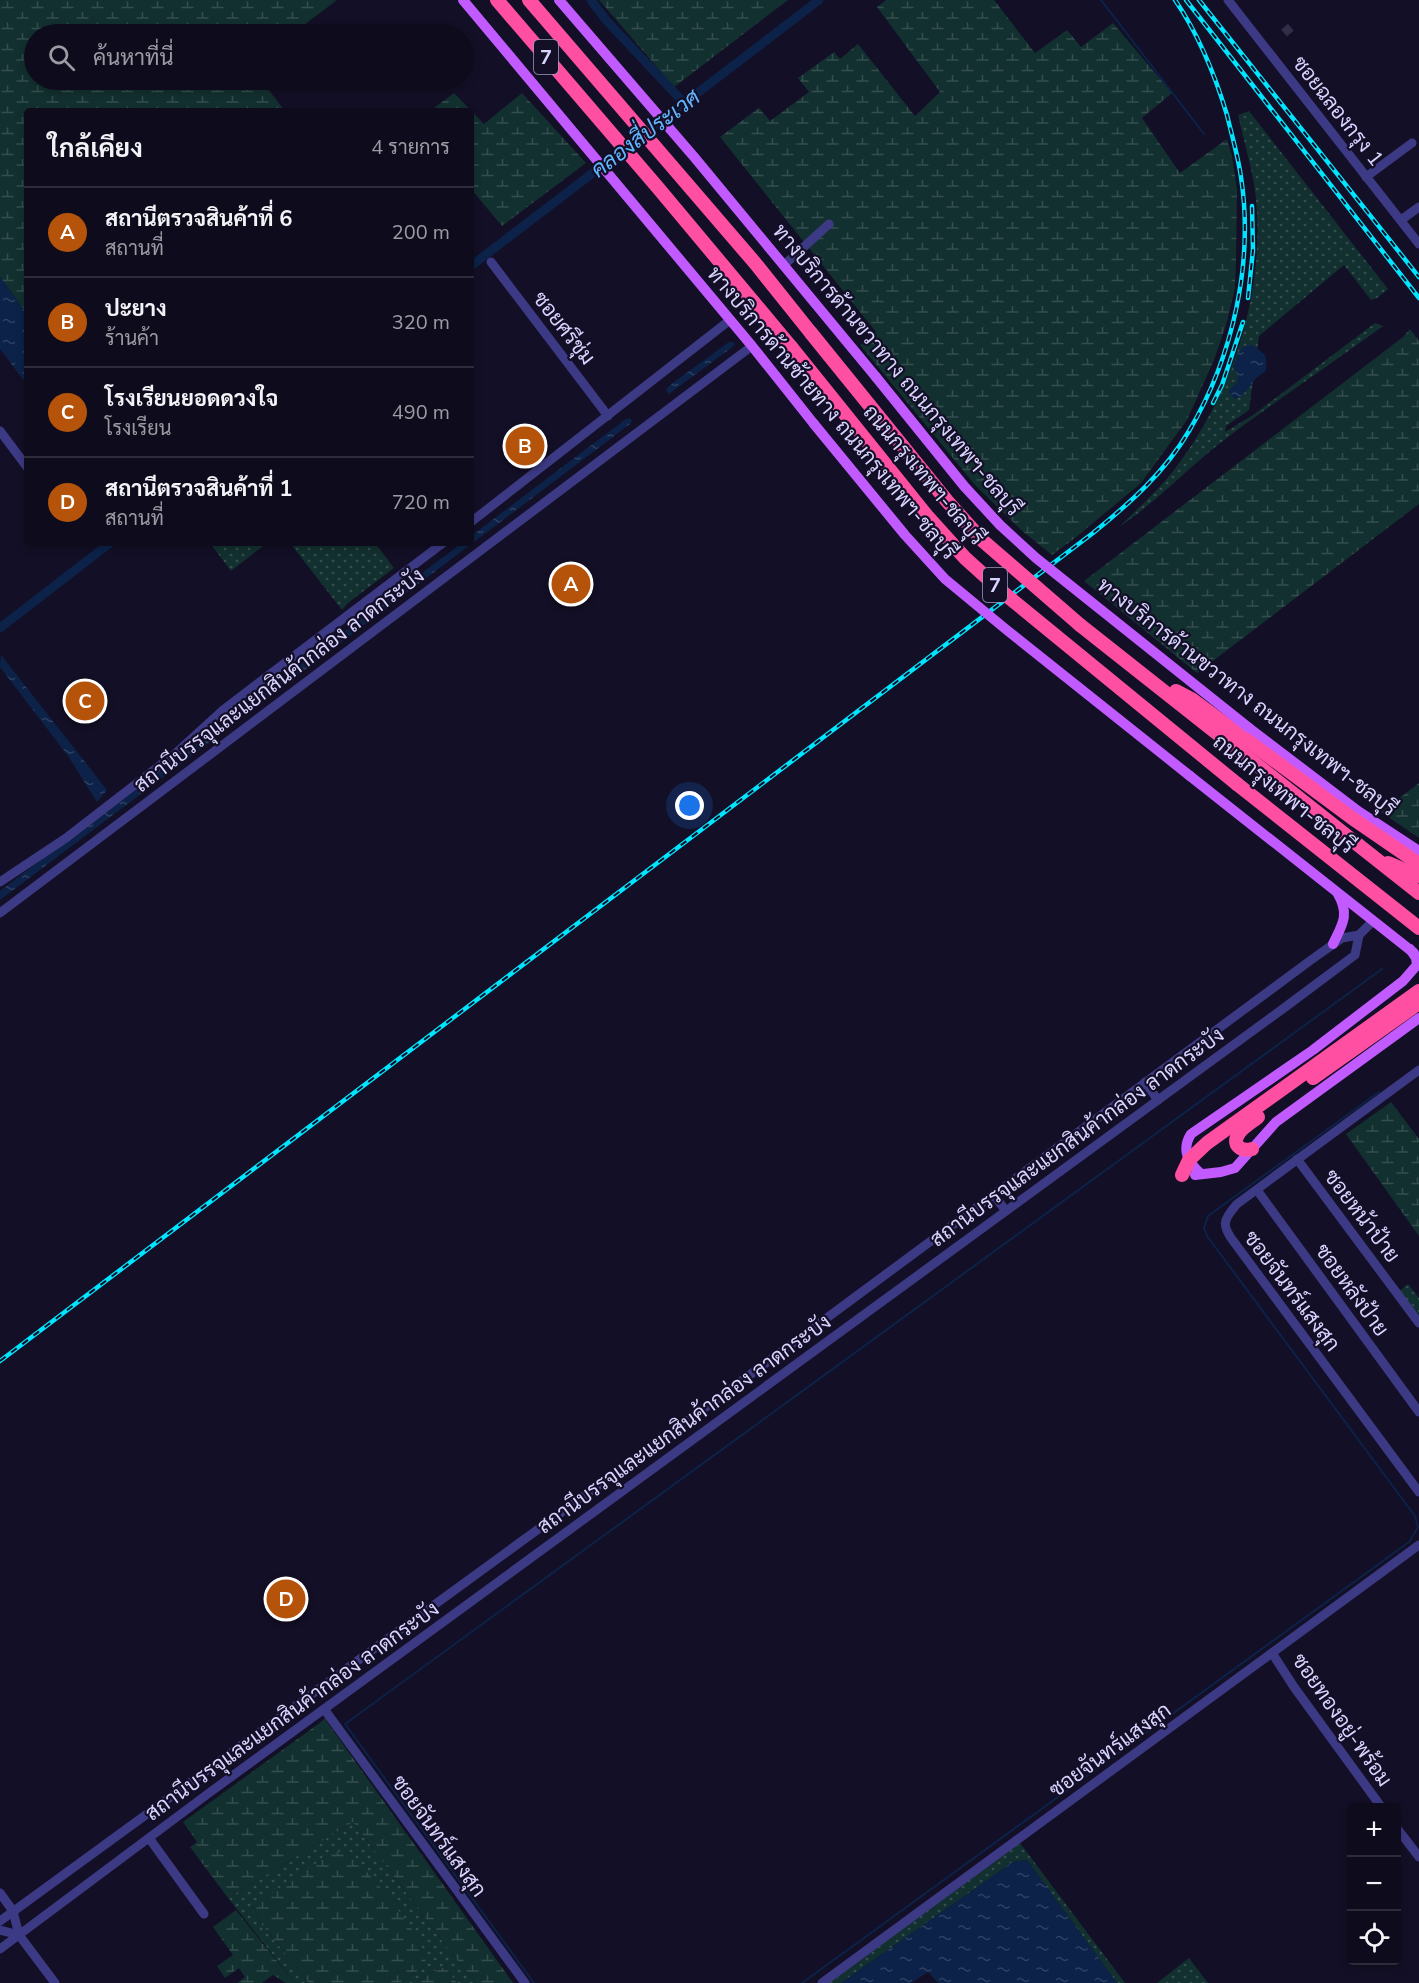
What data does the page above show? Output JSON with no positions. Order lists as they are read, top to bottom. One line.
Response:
{"streets":{"highway":["7","ถนนกรุงเทพฯ-ชลบุรี"],"main road":["ทางบริการด้านขวาทาง ถนนกรุงเทพฯ-ชลบุรี","ทางบริการด้านซ้ายทาง ถนนกรุงเทพฯ-ชลบุรี"],"street":["ซอยฉลองกรุง 1","ซอยศรีชุ่ม","สถานีบรรจุและแยกสินค้ากล่อง ลาดกระบัง","ซอยหน้าป้าย","ซอยหลังป้าย","ซอยจันทร์แสงสุก","ซอยทองอยู่-พร้อม"]},"crossings":[["ทางบริการด้านซ้ายทาง ถนนกรุงเทพฯ-ชลบุรี","สถานีบรรจุและแยกสินค้ากล่อง ลาดกระบัง"],["สถานีบรรจุและแยกสินค้ากล่อง ลาดกระบัง","ซอยจันทร์แสงสุก"],["ซอยหน้าป้าย","ซอยจันทร์แสงสุก"],["ซอยหลังป้าย","ซอยจันทร์แสงสุก"],["ซอยจันทร์แสงสุก","ซอยทองอยู่-พร้อม"]],"water":["คลองสี่ประเวศ"],"page":{"search":"ค้นหาที่นี่","heading":["ใกล้เคียง","4 รายการ"],"list":[{"mark":"A","name":"สถานีตรวจสินค้าที่ 6","note":"สถานที่","value":"200 m"},{"mark":"B","name":"ปะยาง","note":"ร้านค้า","value":"320 m"},{"mark":"C","name":"โรงเรียนยอดดวงใจ","note":"โรงเรียน","value":"490 m"},{"mark":"D","name":"สถานีตรวจสินค้าที่ 1","note":"สถานที่","value":"720 m"}],"pins":["B","A","C","D"],"map_buttons":["+","−"]}}
